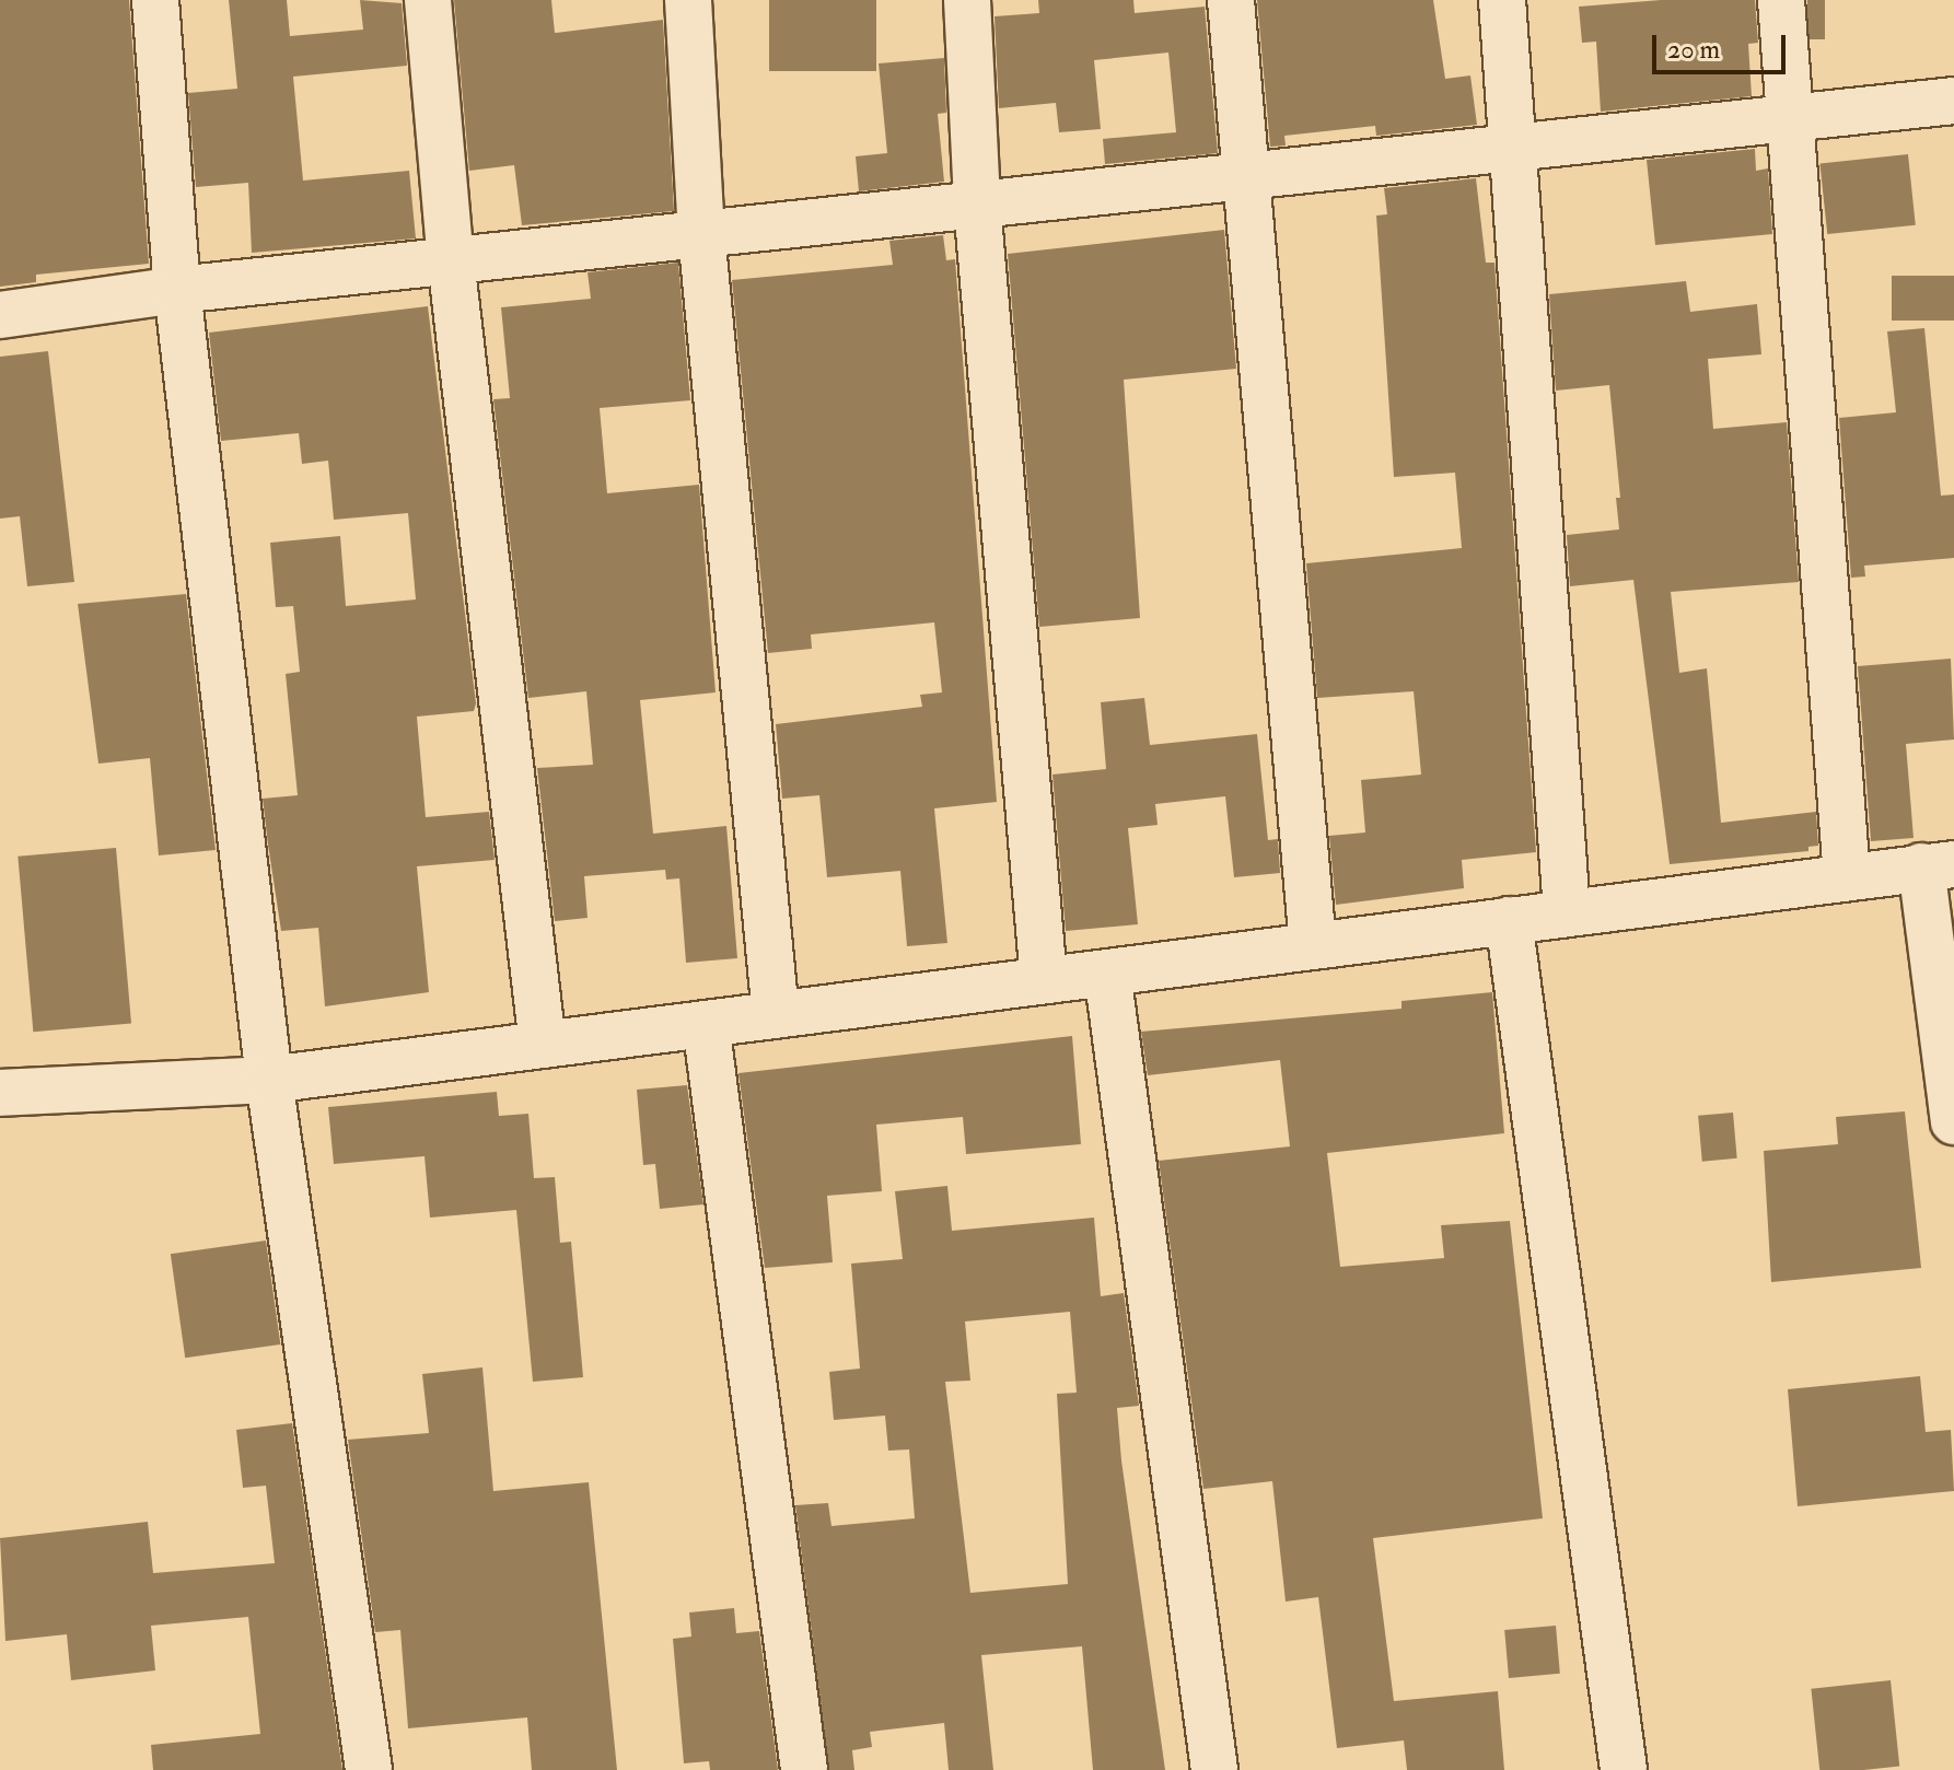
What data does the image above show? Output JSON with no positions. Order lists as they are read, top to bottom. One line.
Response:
{"scale_bar":"20 m"}
